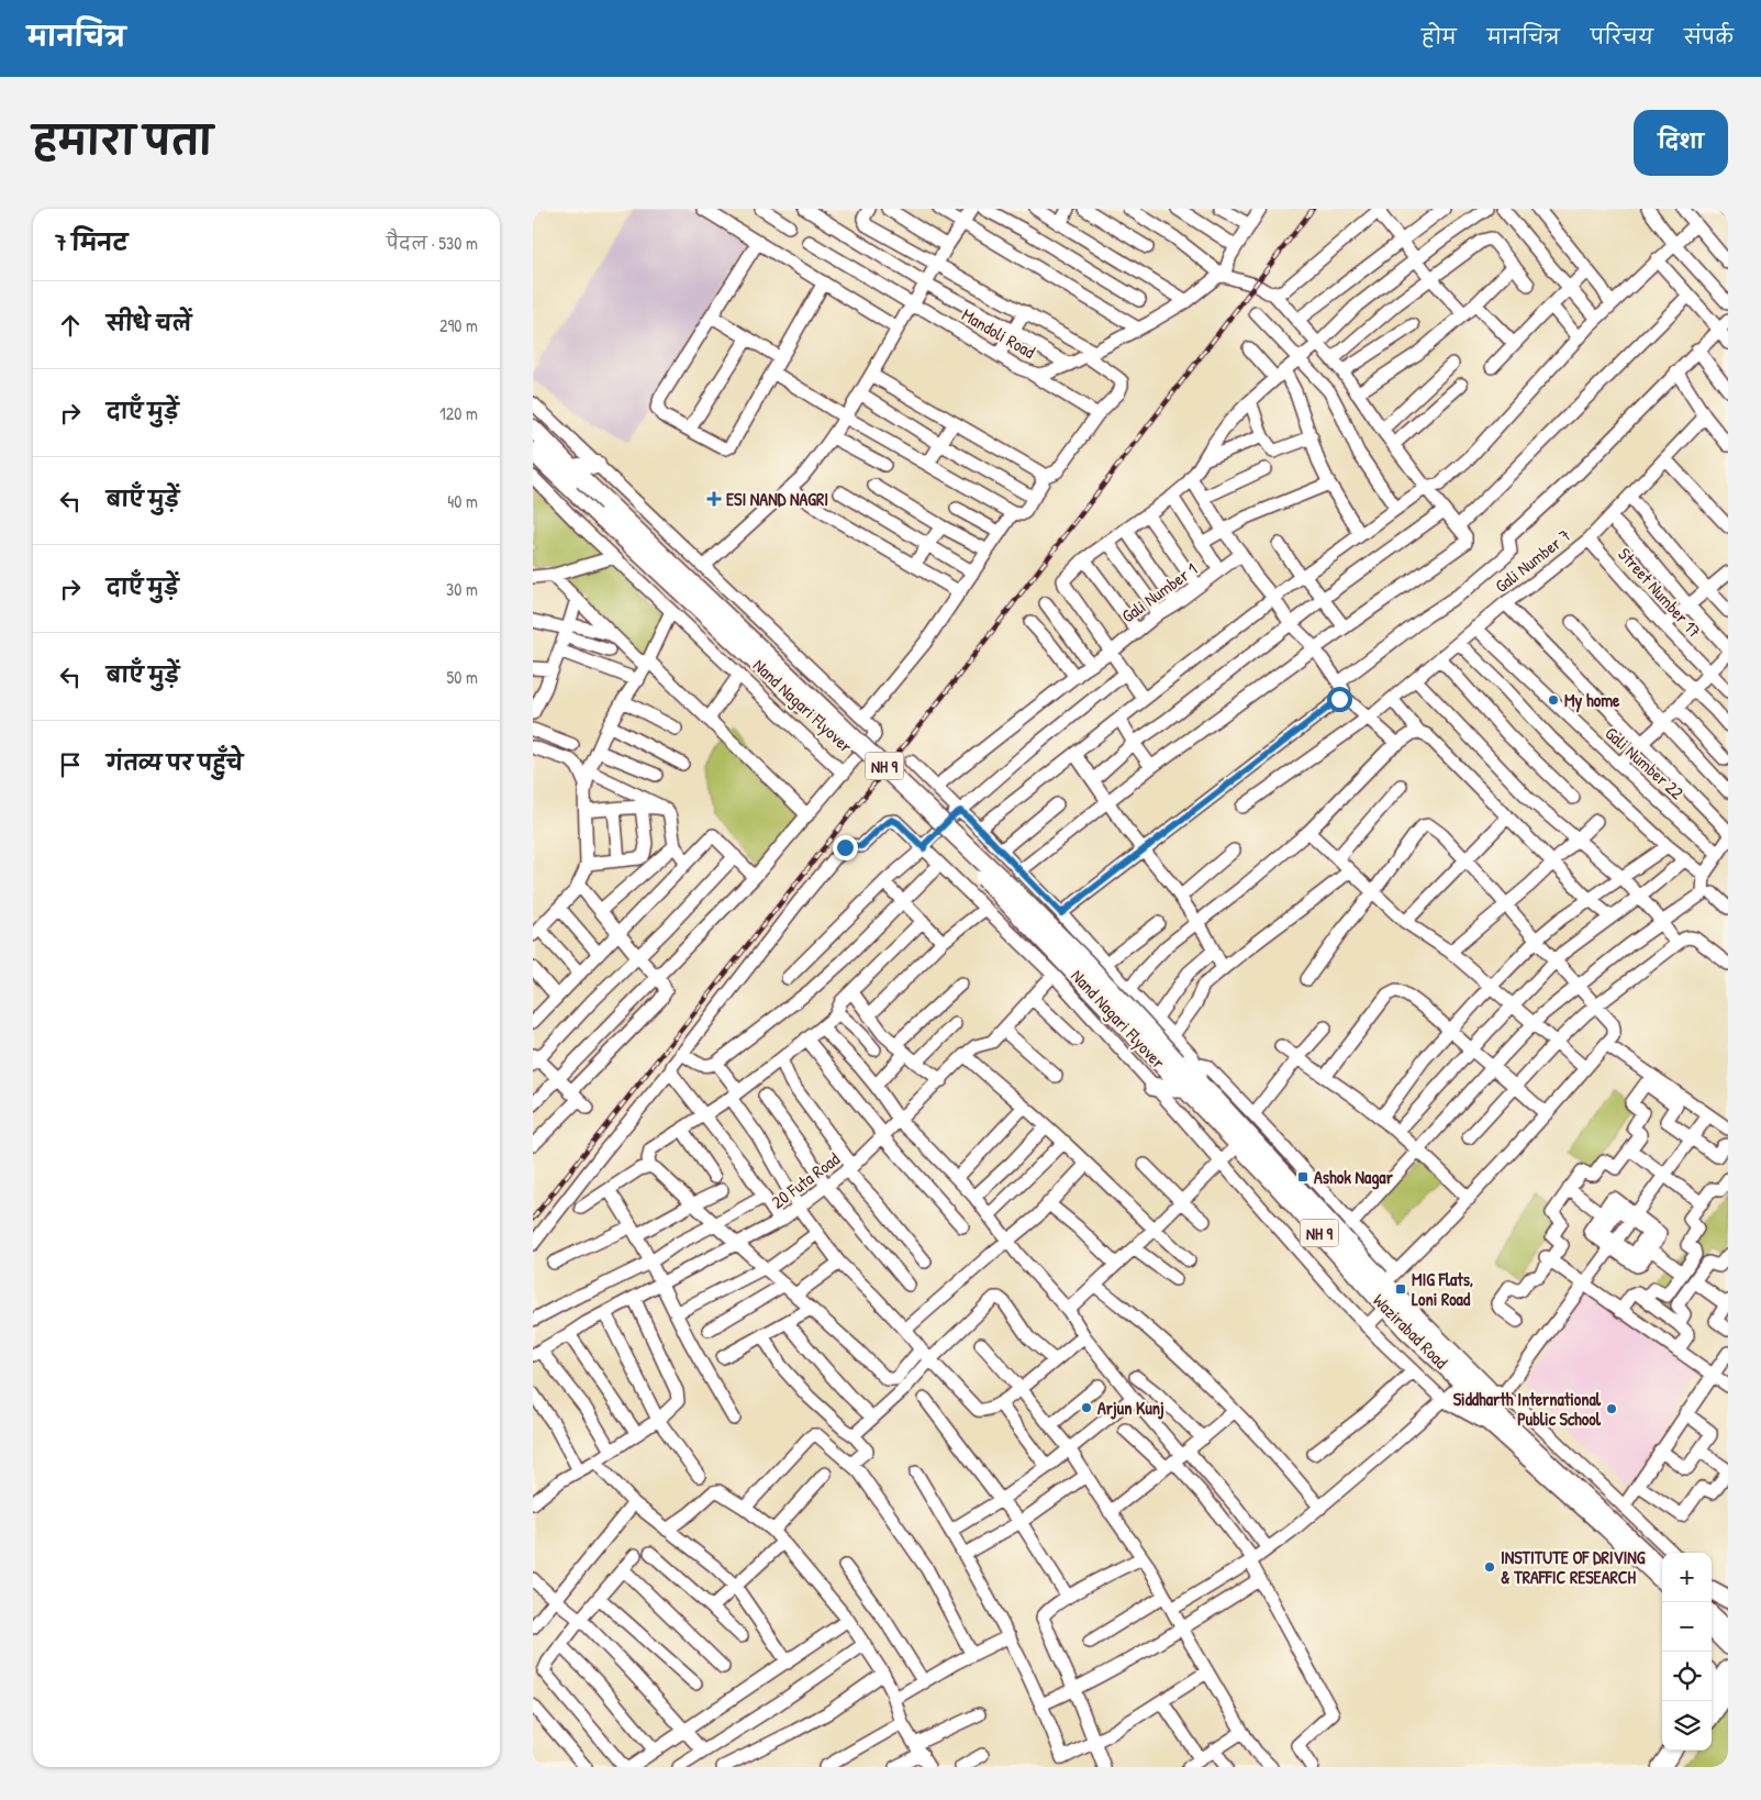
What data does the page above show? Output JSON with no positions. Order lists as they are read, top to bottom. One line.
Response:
{"streets":{"highway":["Nand Nagari Flyover","NH 9","Wazirabad Road"],"street":["Mandoli Road","Gali Number 7","Gali Number 1","Street Number 17","Gali Number 22","20 Futa Road"]},"crossings":[["Gali Number 7","Street Number 17"],["Gali Number 7","Gali Number 22"],["Nand Nagari Flyover","NH 9"],["Nand Nagari Flyover","Wazirabad Road"],["NH 9","Wazirabad Road"]],"places":{"health":["ESI NAND NAGRI"],"other":["My home","Arjun Kunj","Siddharth International Public School","INSTITUTE OF DRIVING & TRAFFIC RESEARCH"],"transit":["Ashok Nagar","MIG Flats, Loni Road"]},"page":{"header":"मानचित्र","nav":["होम","मानचित्र","परिचय","संपर्क"],"title":"हमारा पता","buttons":"दिशा","heading":["7 मिनट","पैदल · 530 m"],"list":[["सीधे चलें","290 m"],["दाएँ मुड़ें","120 m"],["बाएँ मुड़ें","40 m"],["दाएँ मुड़ें","30 m"],["बाएँ मुड़ें","50 m"],"गंतव्य पर पहुँचे"],"map_buttons":["+","−"]}}
